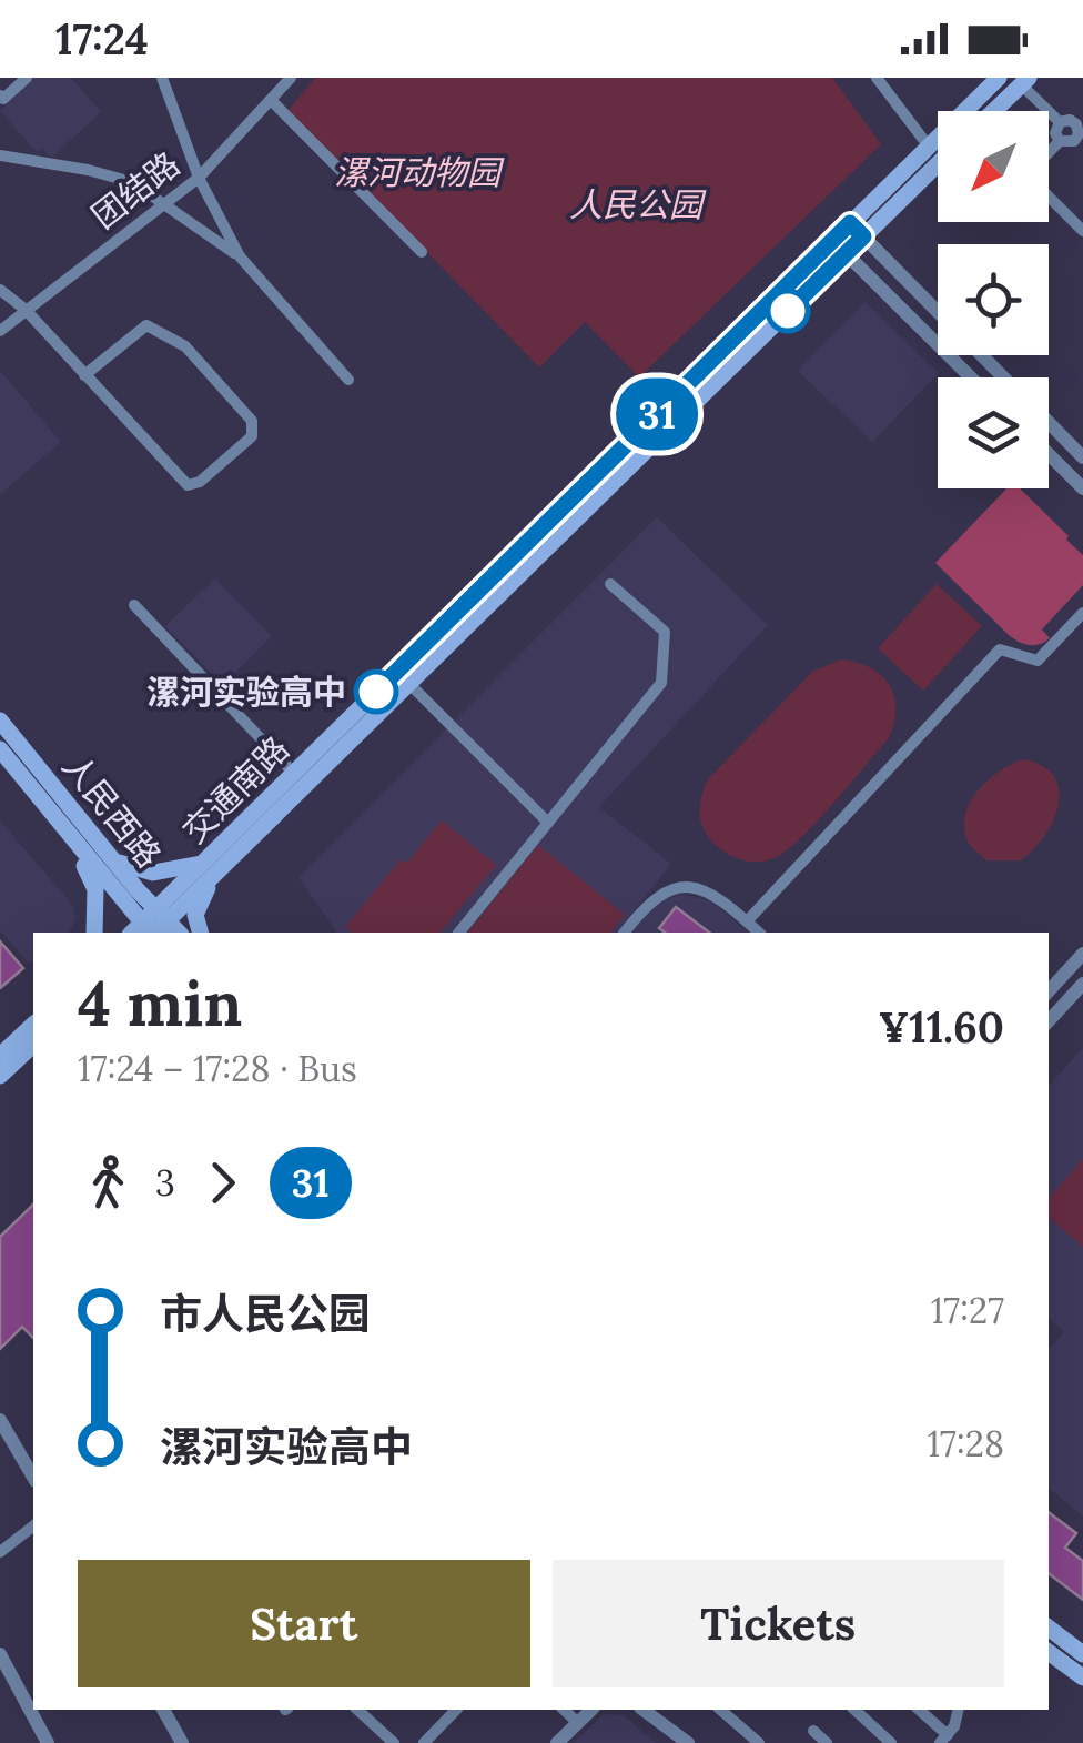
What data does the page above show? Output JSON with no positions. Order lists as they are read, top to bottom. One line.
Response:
{"streets":{"main road":["交通南路","人民西路"],"street":["团结路"]},"crossings":[["交通南路","人民西路"]],"parks":["漯河动物园","人民公园"],"places":["漯河实验高中"],"lines":["bus line 31"],"north":"bottom left","page":{"status":"17:24","on_map":"31","heading":["4 min","17:24 – 17:28 · Bus","¥11.60"],"legs":["3","31"],"list":[{"name":"市人民公园","value":"17:27"},{"name":"漯河实验高中","value":"17:28"}],"buttons":["Start","Tickets"]}}
